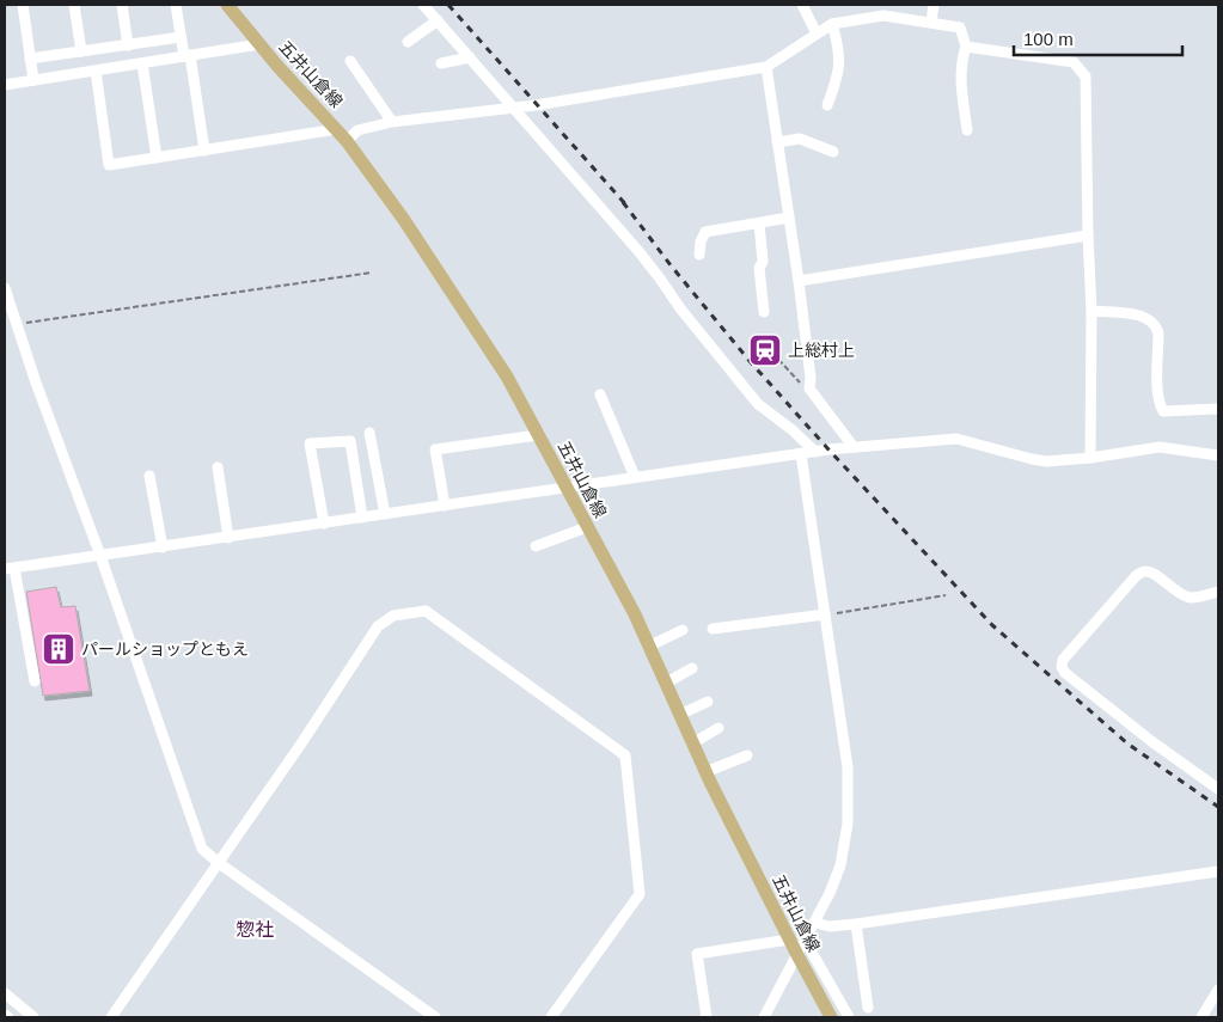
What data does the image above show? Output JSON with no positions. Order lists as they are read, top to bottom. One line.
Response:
{"streets":{"main road":["五井山倉線"]},"districts":["惣社"],"places":{"station":["上総村上"],"building":["パールショップともえ"]},"scale_bar":"100 m"}
